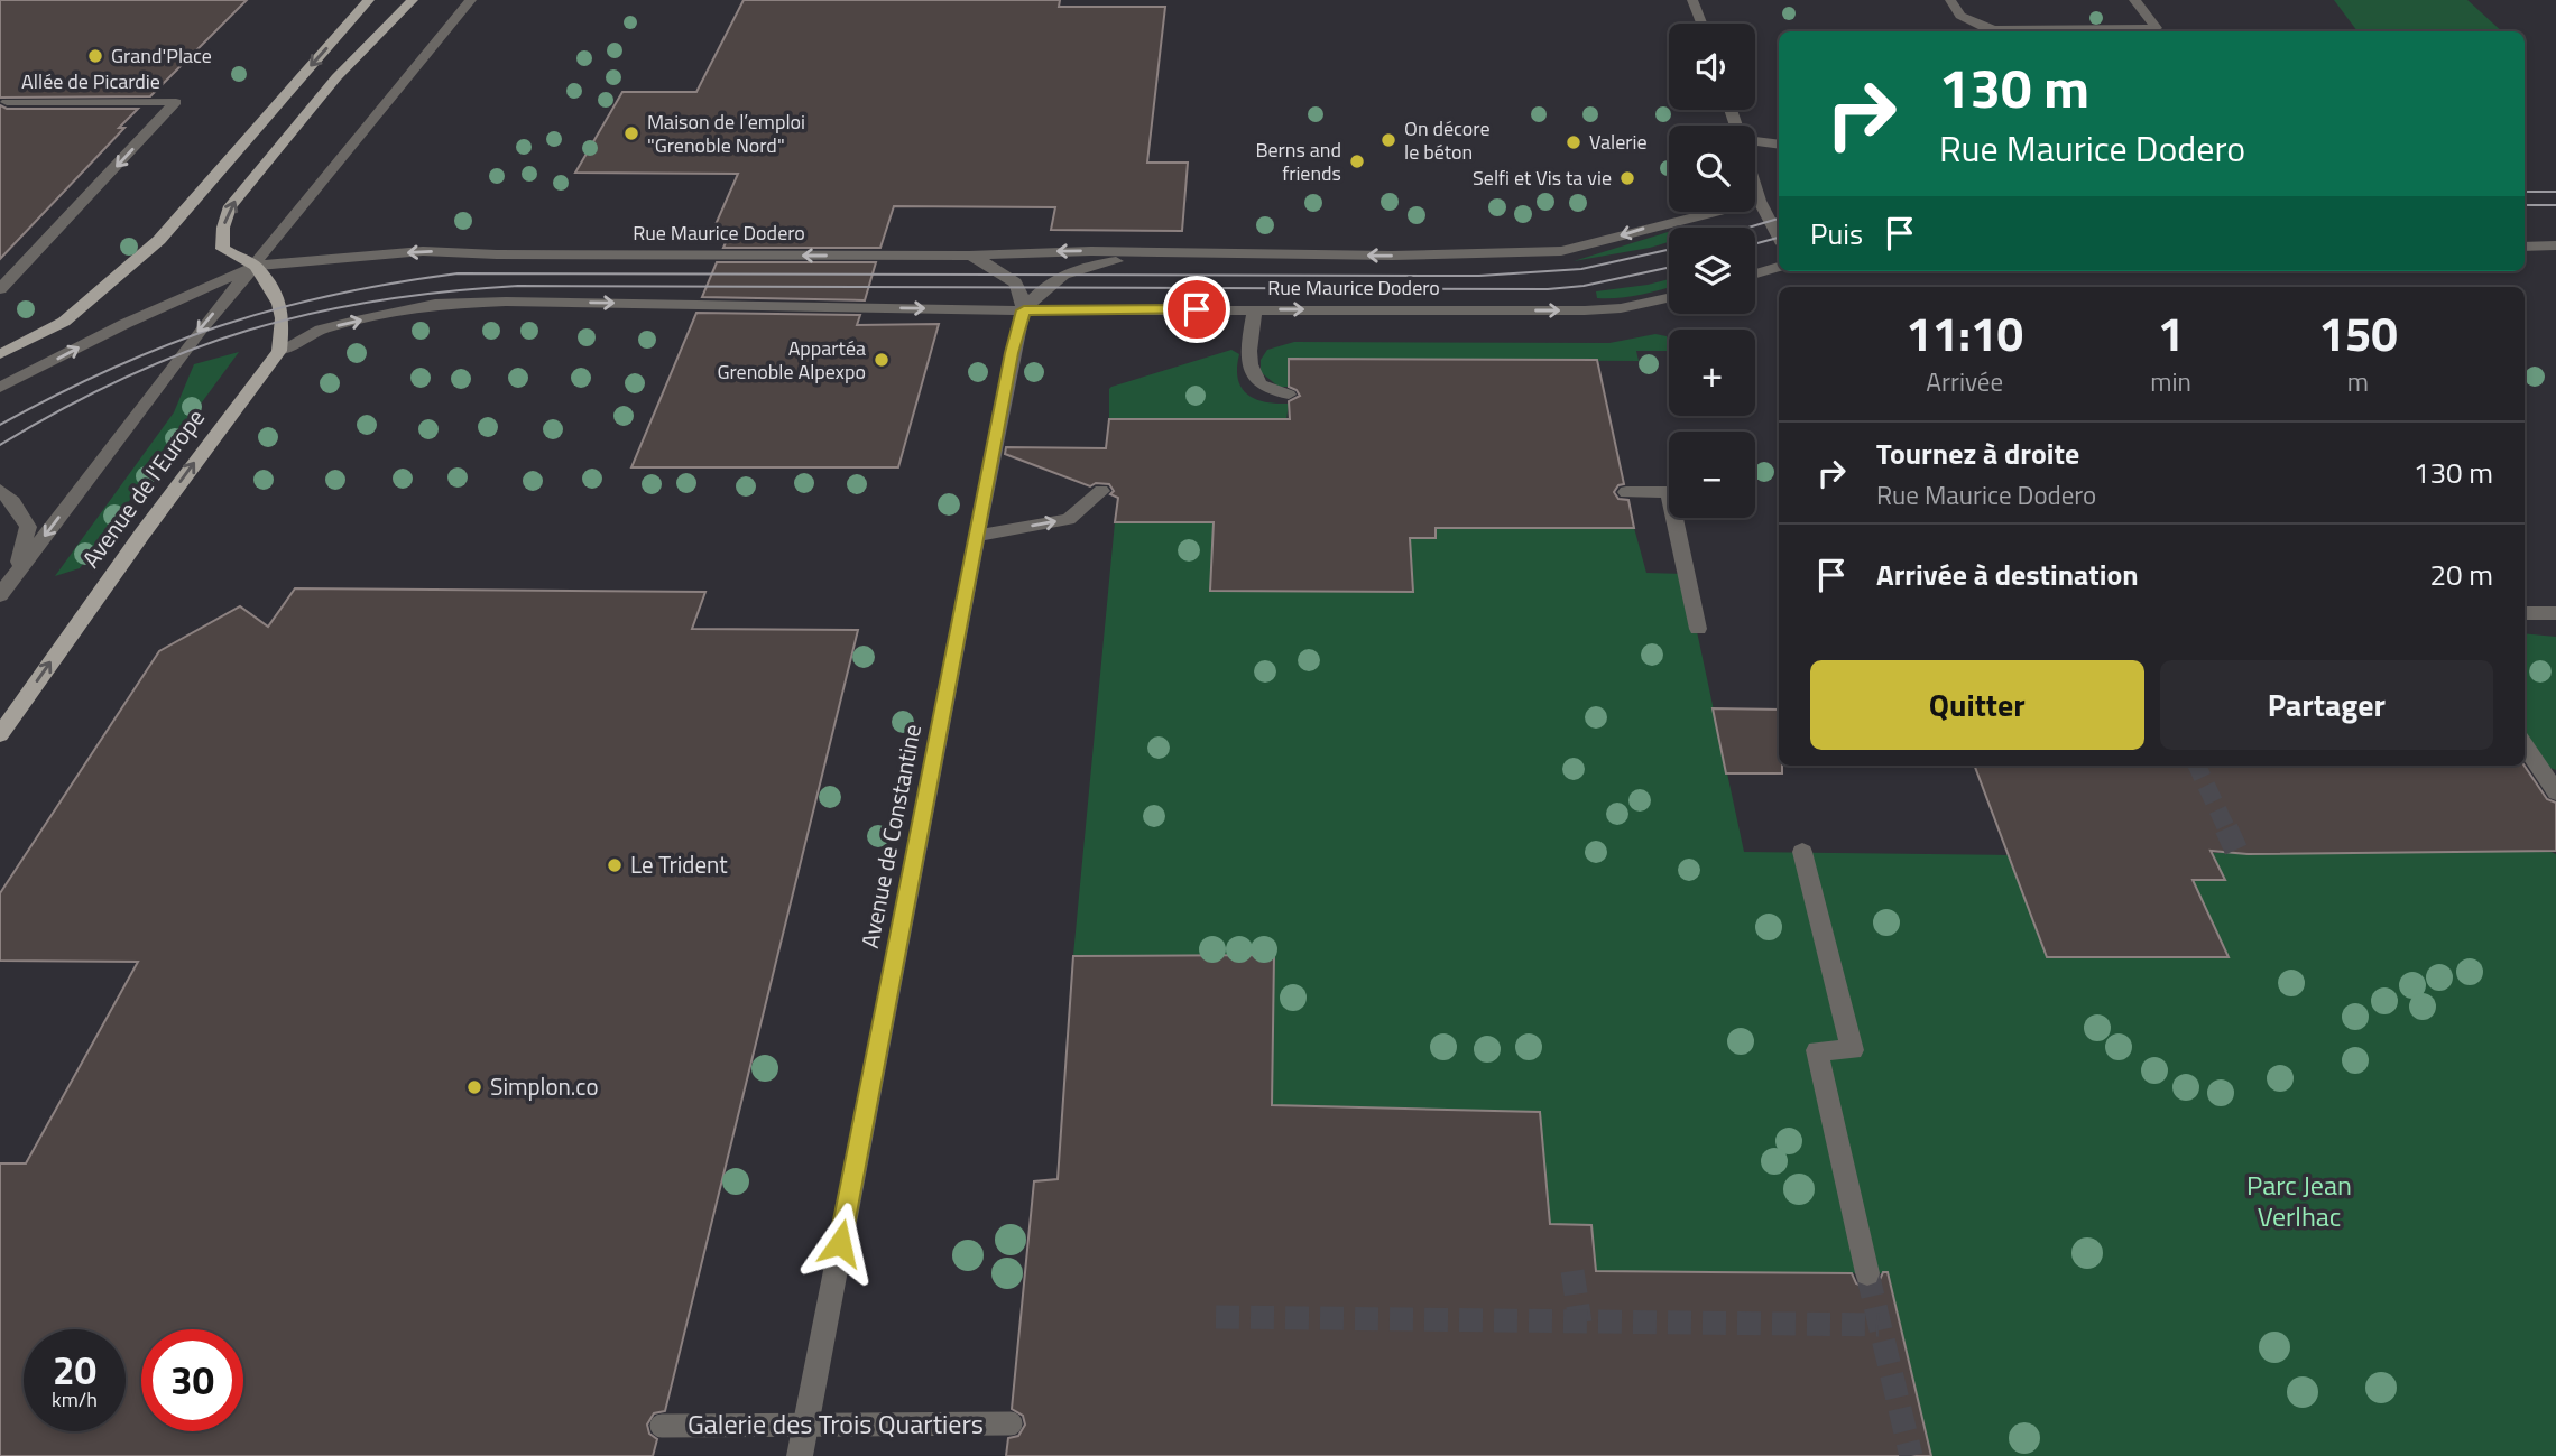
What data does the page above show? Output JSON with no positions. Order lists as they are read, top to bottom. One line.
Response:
{"streets":{"main road":["Avenue de l'Europe"],"street":["Allée de Picardie","Rue Maurice Dodero","Avenue de Constantine","Galerie des Trois Quartiers"]},"crossings":[["Rue Maurice Dodero","Avenue de l'Europe"],["Rue Maurice Dodero","Avenue de Constantine"]],"one_way":["Avenue de l'Europe"],"parks":["Parc Jean Verlhac"],"places":["Grand'Place","Maison de l’emploi \"Grenoble Nord\"","On décore le béton","Valerie","Berns and friends","Selfi et Vis ta vie","Appartéa Grenoble Alpexpo","Le Trident","Simplon.co"],"page":{"map_buttons":["+","−"],"turn":["130 m","Rue Maurice Dodero"],"then":"Puis","eta":["11:10","Arrivée","1","min","150","m"],"list":[{"name":"Tournez à droite","note":"Rue Maurice Dodero","value":"130 m"},{"name":"Arrivée à destination","value":"20 m"}],"buttons":["Quitter","Partager"],"speed":"20 km/h","limit":"30"}}
